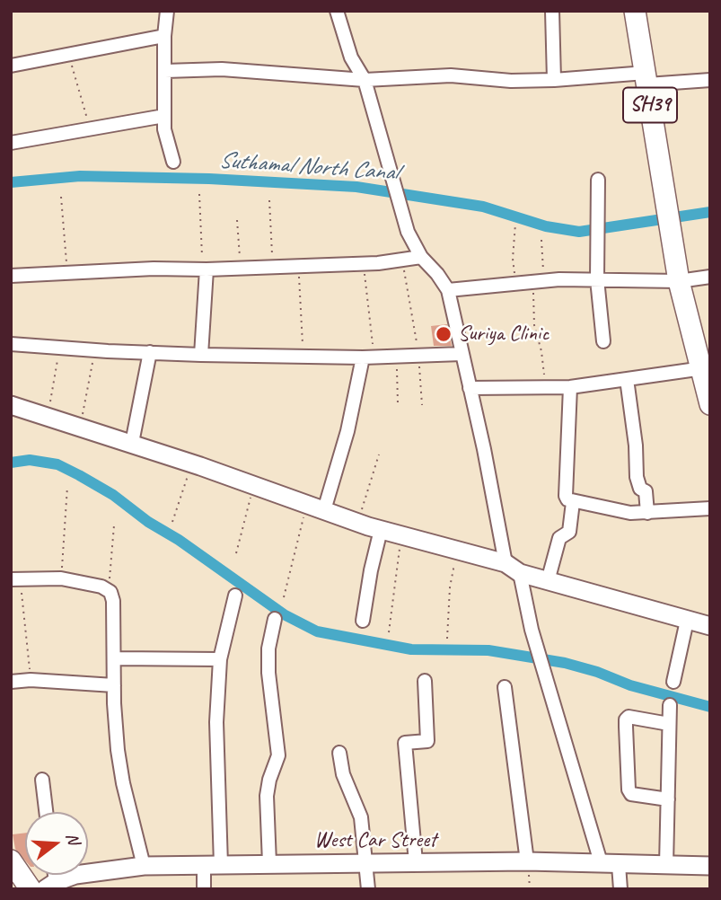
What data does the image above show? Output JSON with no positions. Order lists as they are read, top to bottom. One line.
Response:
{"streets":{"main road":["SH39"],"street":["West Car Street"]},"water":["Suthamal North Canal"],"places":["Suriya Clinic"],"north":"right"}
